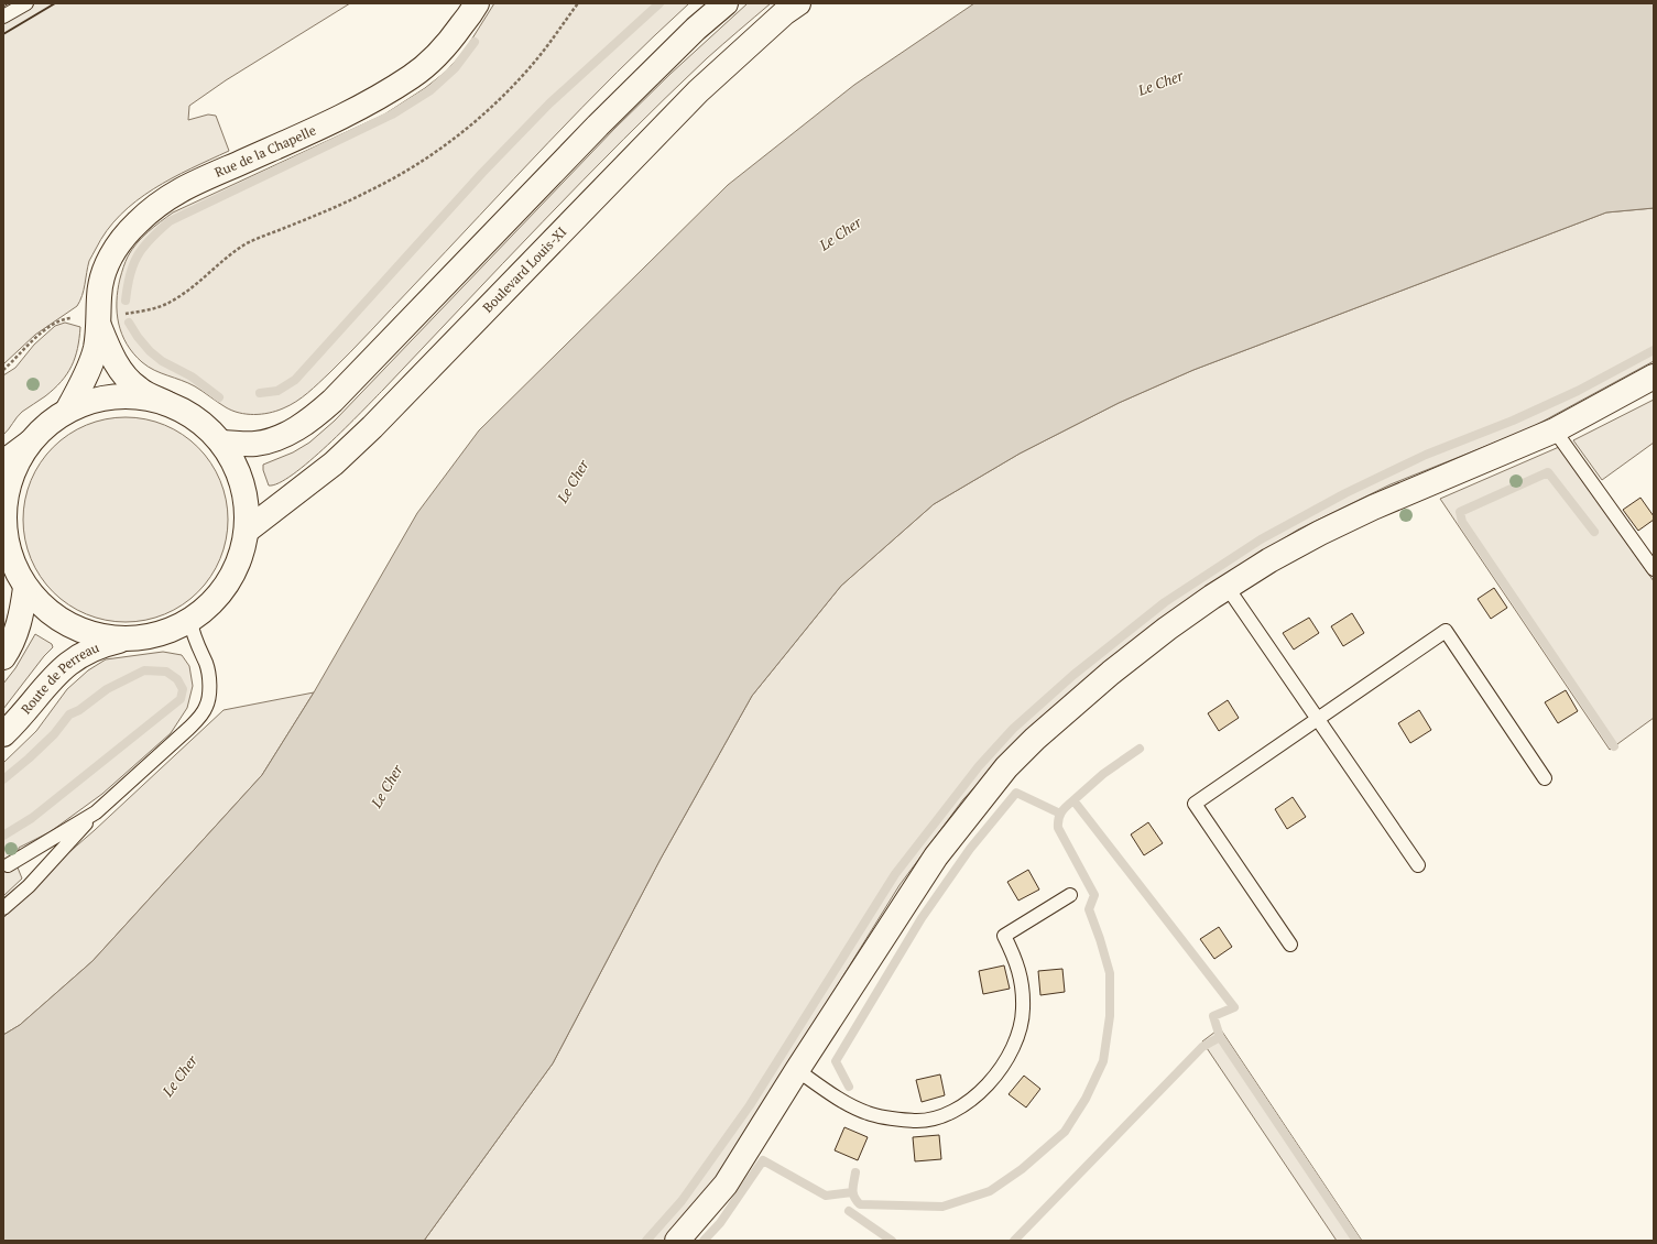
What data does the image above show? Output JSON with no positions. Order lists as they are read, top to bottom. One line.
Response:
{"streets":{"main road":["Rue de la Chapelle","Boulevard Louis-XI","Route de Perreau"]},"water":["Le Cher"]}
